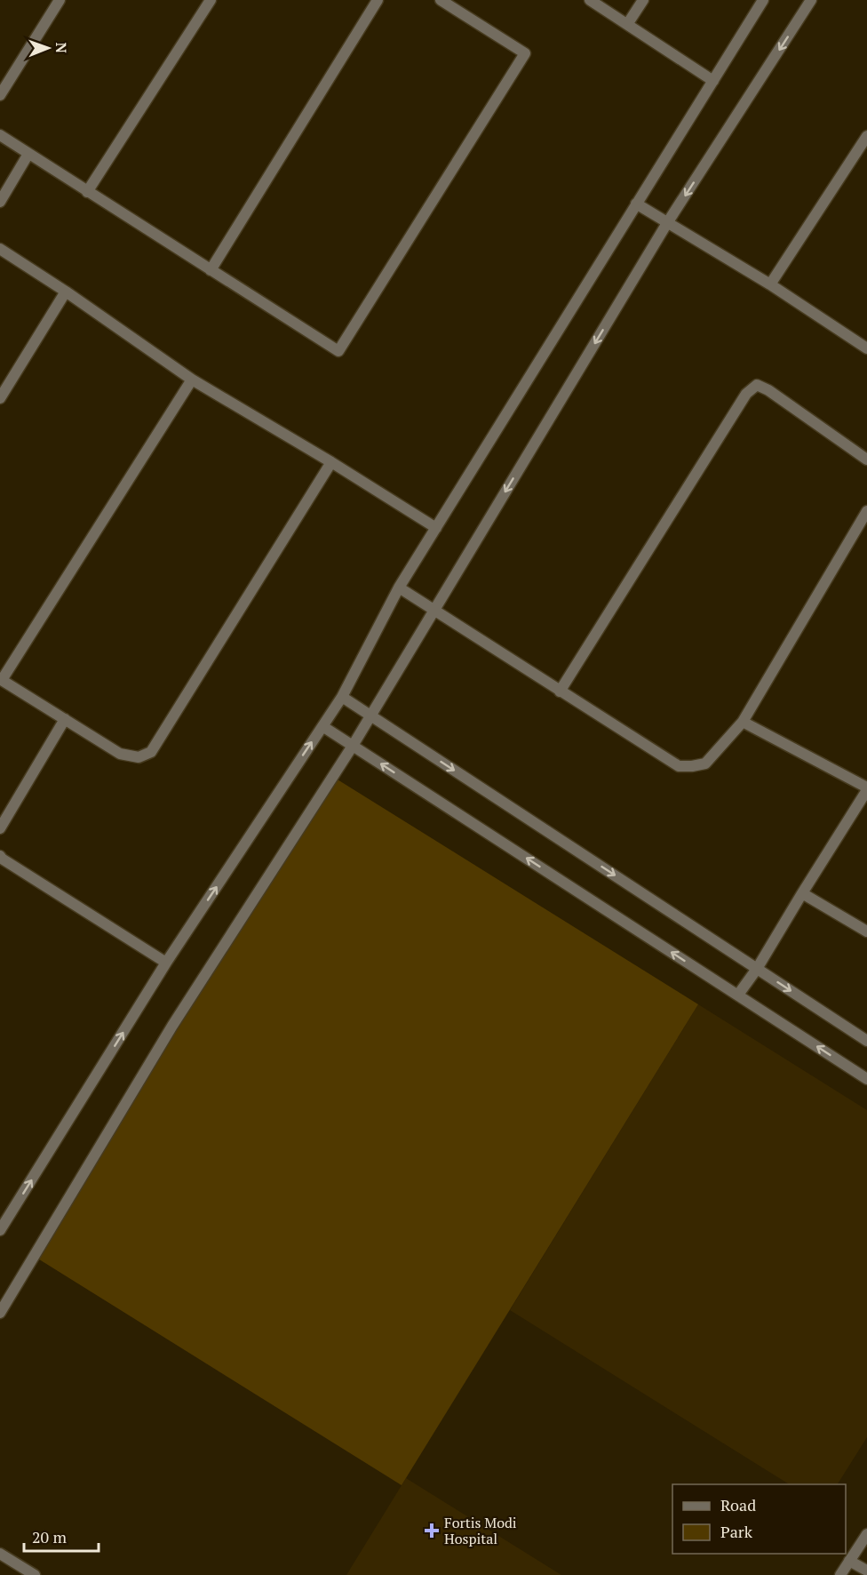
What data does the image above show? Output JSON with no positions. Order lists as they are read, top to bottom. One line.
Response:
{"places":{"health":["Fortis Modi Hospital"]},"legend":["Road","Park"],"scale_bar":"20 m","north":"right"}
